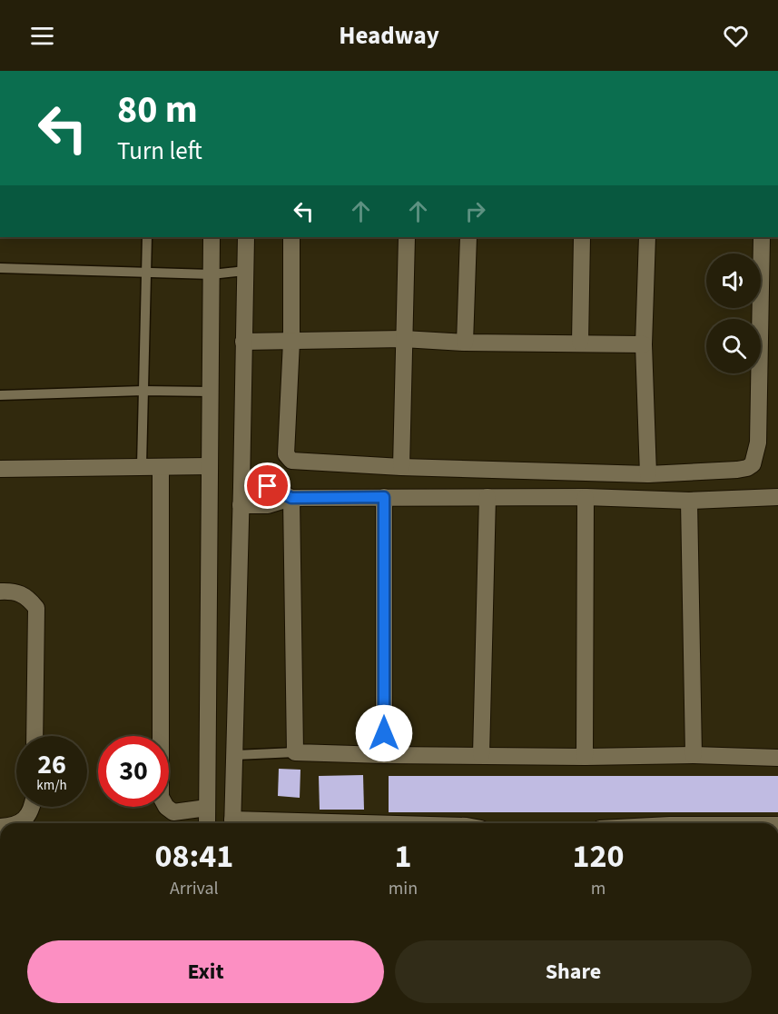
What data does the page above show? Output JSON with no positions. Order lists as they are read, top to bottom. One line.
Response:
{"page":{"header":"Headway","turn":["80 m","Turn left"],"speed":"26 km/h","limit":"30","eta":["08:41","Arrival","1","min","120","m"],"buttons":["Exit","Share"]}}
